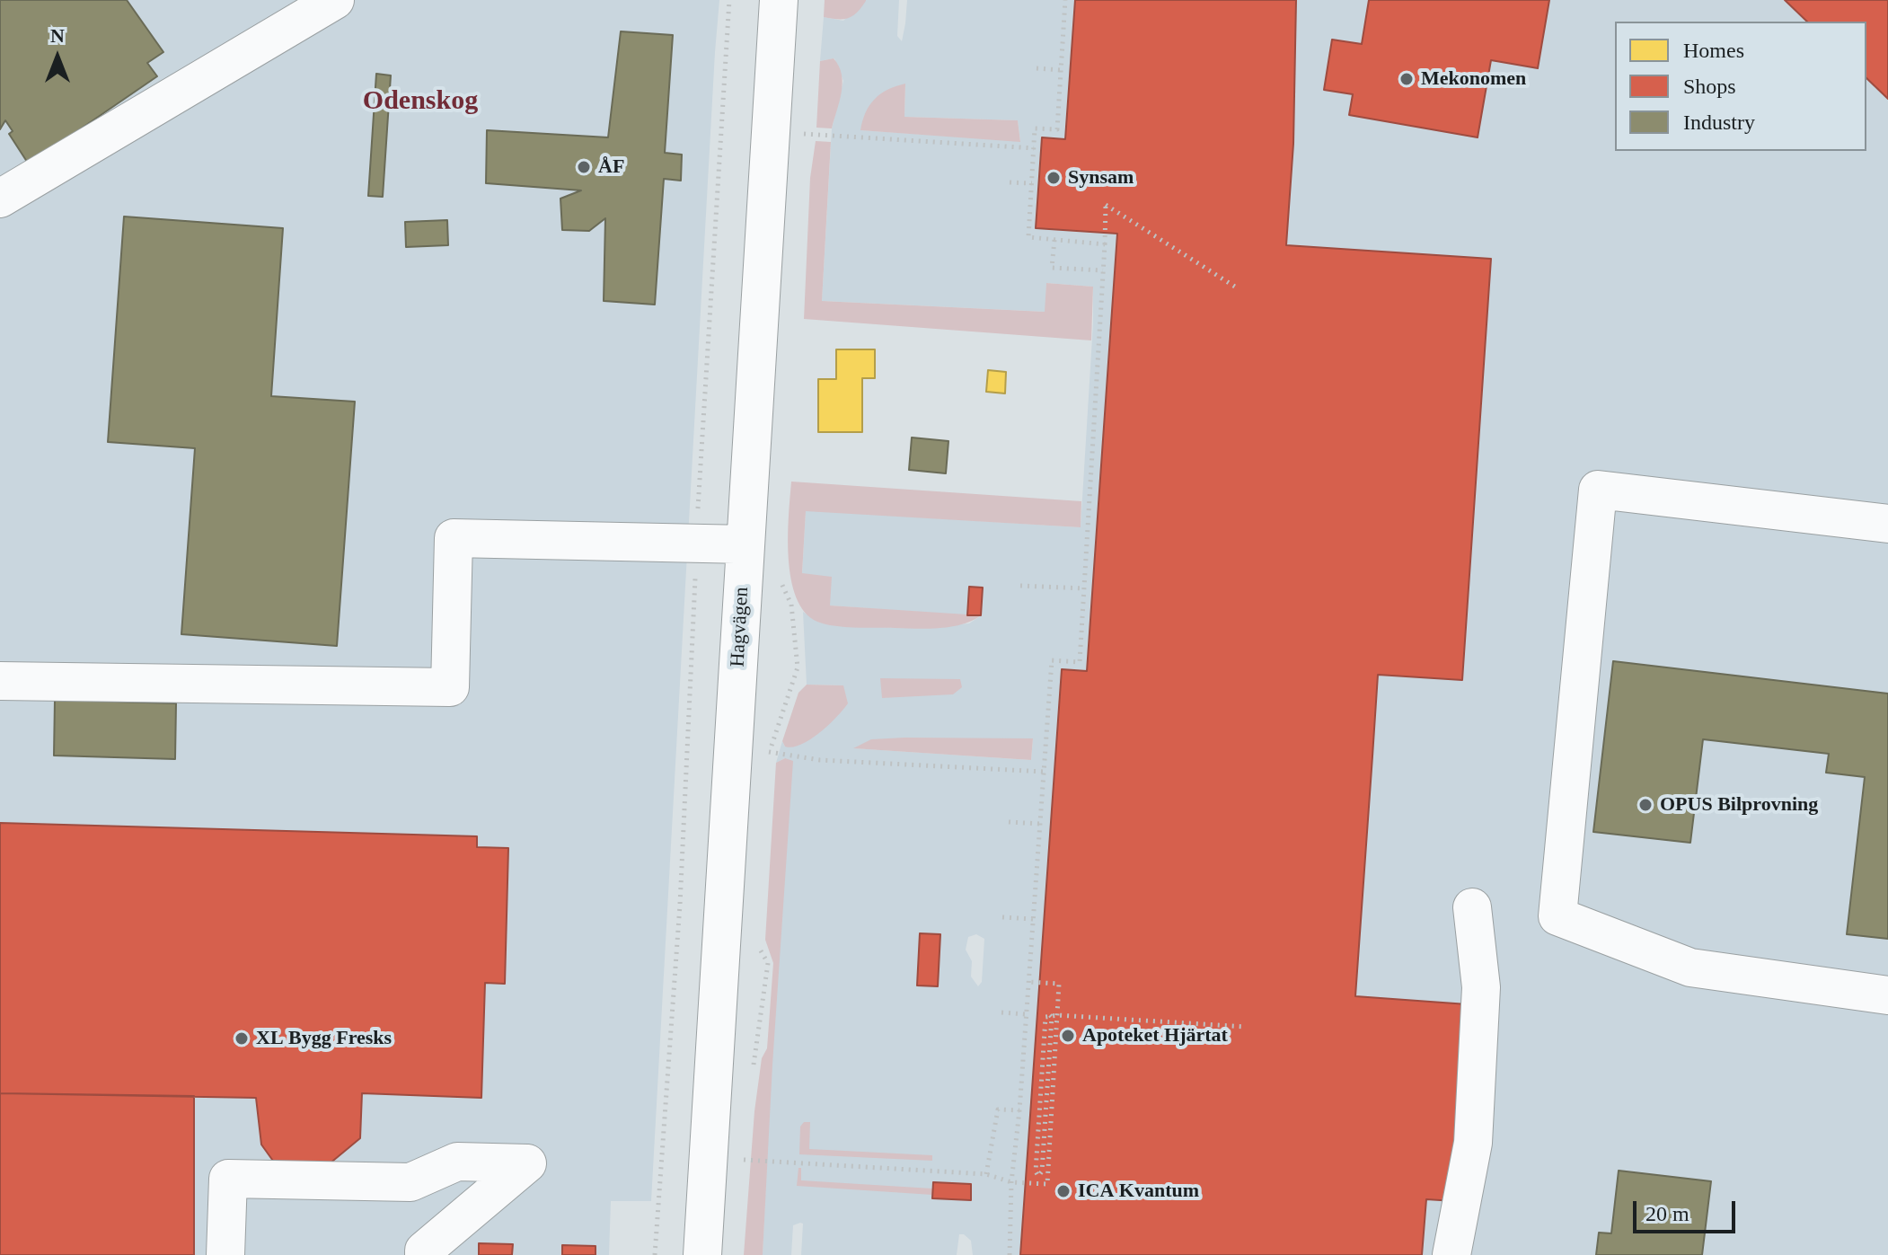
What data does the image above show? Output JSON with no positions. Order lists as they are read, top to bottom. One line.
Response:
{"streets":{"street":["Hagvägen"]},"districts":["Odenskog"],"places":["Mekonomen","ÅF","Synsam","OPUS Bilprovning","Apoteket Hjärtat","XL Bygg Fresks","ICA Kvantum"],"legend":["Homes","Shops","Industry"],"scale_bar":"20 m","north":"top"}
